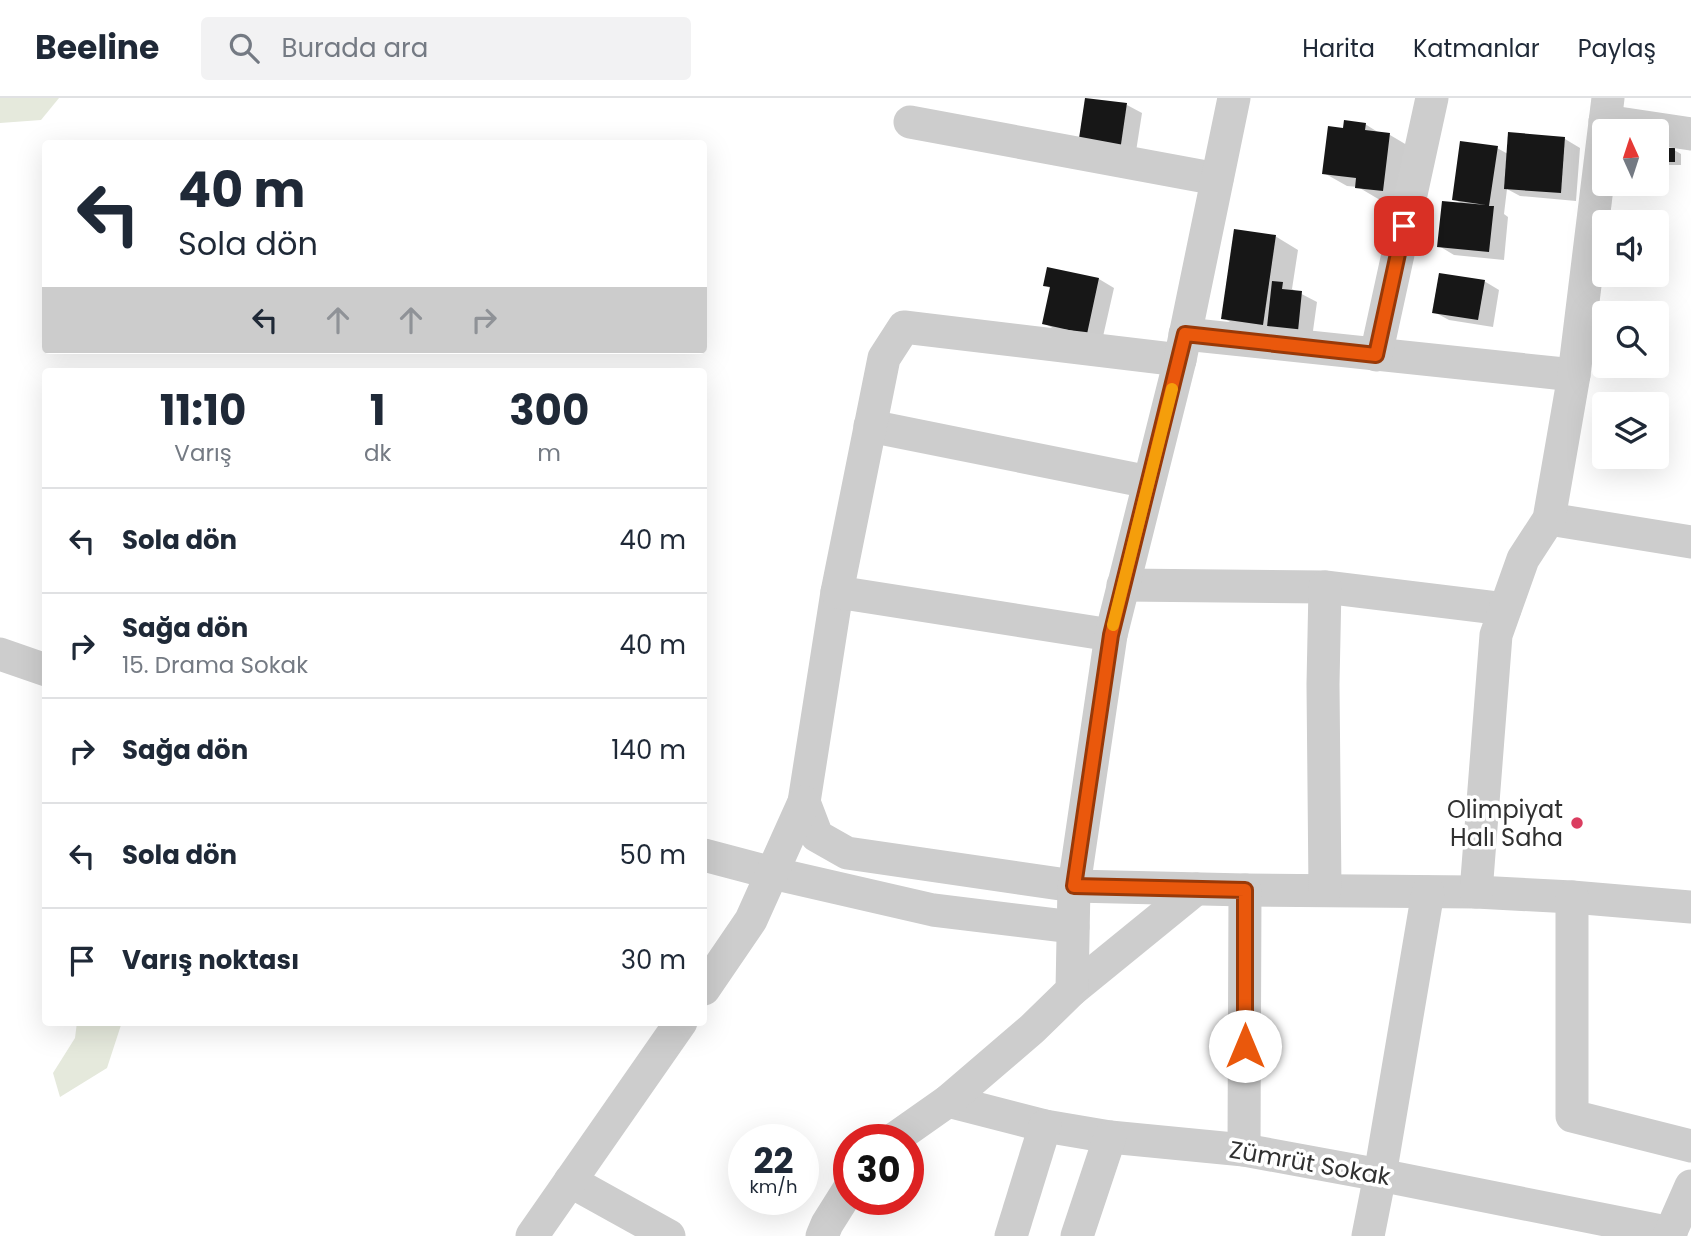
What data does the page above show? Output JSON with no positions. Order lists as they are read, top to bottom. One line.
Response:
{"streets":{"street":["Zümrüt Sokak"]},"places":["Olimpiyat Halı Saha"],"north":"top","page":{"header":"Beeline","search":"Burada ara","nav":["Harita","Katmanlar","Paylaş"],"turn":["40 m","Sola dön"],"eta":["11:10","Varış","1","dk","300","m"],"list":[{"name":"Sola dön","value":"40 m"},{"name":"Sağa dön","note":"15. Drama Sokak","value":"40 m"},{"name":"Sağa dön","value":"140 m"},{"name":"Sola dön","value":"50 m"},{"name":"Varış noktası","value":"30 m"}],"speed":"22 km/h","limit":"30"}}
